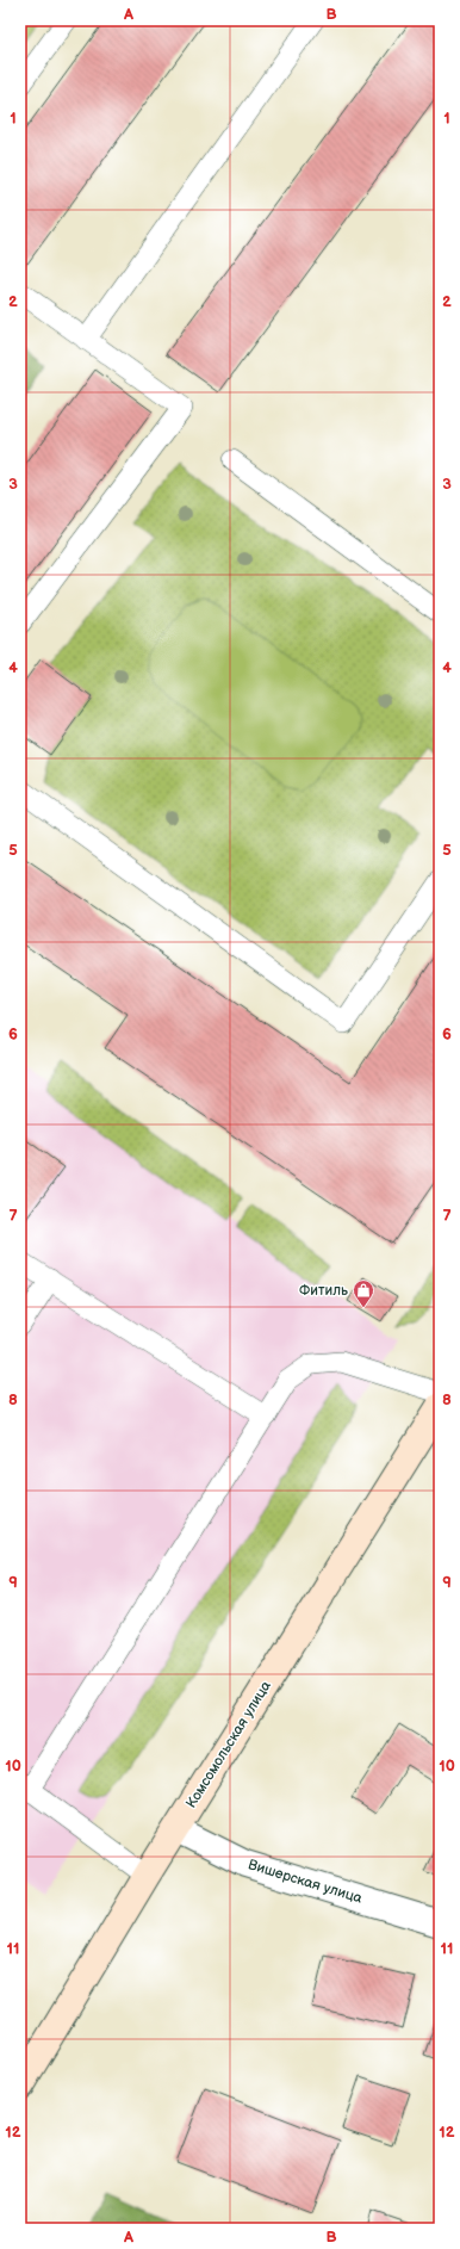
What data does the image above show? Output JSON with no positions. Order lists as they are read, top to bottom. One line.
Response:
{"streets":{"main road":["Комсомольская улица"],"street":["Вишерская улица"]},"crossings":[["Комсомольская улица","Вишерская улица"]],"places":{"shop":["Фитиль"]},"grid":{"columns":["A","B"],"rows":["1","2","3","4","5","6","7","8","9","10","11","12"]}}
